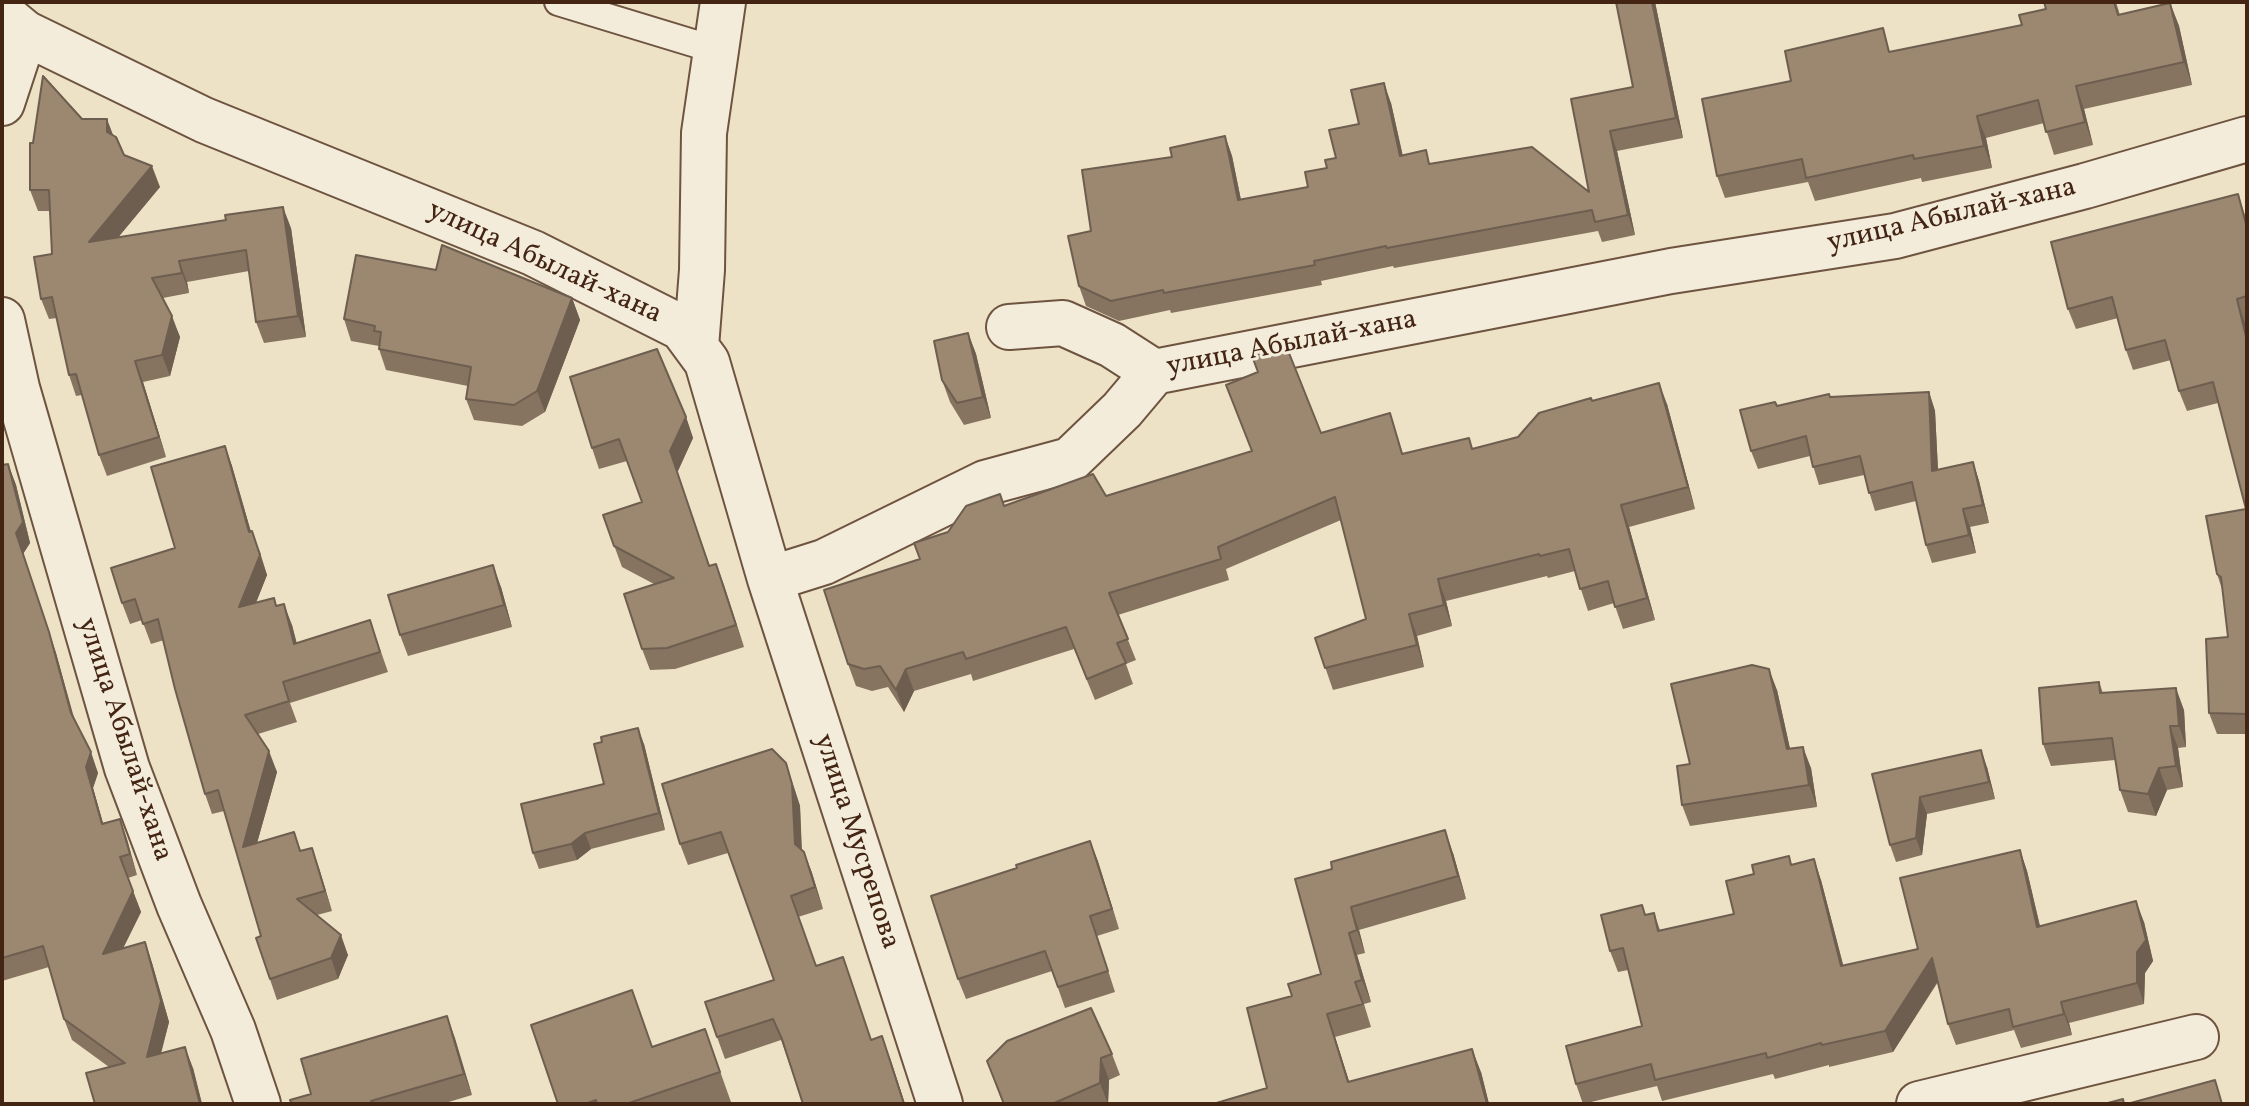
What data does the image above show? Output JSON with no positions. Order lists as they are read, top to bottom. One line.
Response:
{"streets":{"street":["улица Абылай-хана","улица Мусрепова"]},"crossings":[["улица Абылай-хана","улица Мусрепова"]]}
